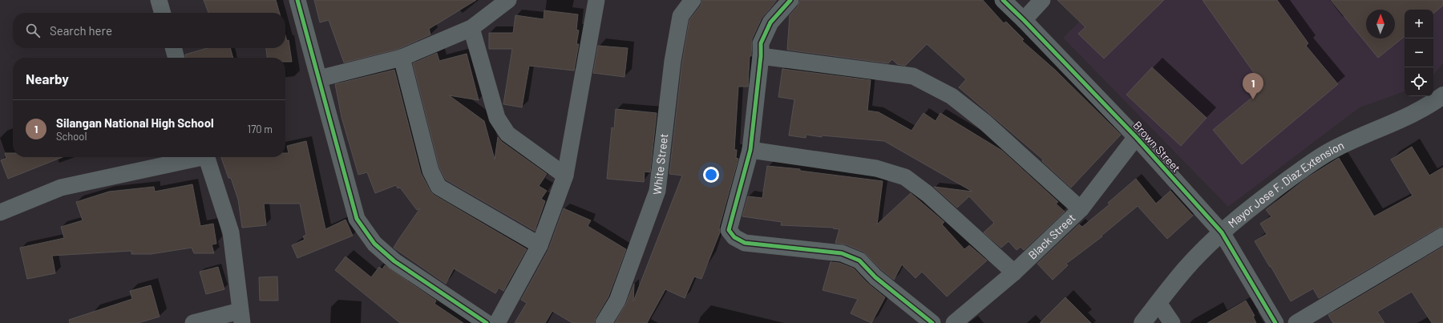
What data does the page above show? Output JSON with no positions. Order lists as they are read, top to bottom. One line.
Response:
{"streets":{"street":["Brown Street","White Street","Mayor Jose F. Diaz Extension","Black Street"]},"crossings":[["Brown Street","Mayor Jose F. Diaz Extension"],["Brown Street","Black Street"]],"north":"top","page":{"map_buttons":["+","−"],"search":"Search here","heading":"Nearby","pins":"1","list":[{"mark":"1","name":"Silangan National High School","note":"School","value":"170 m"}]}}
